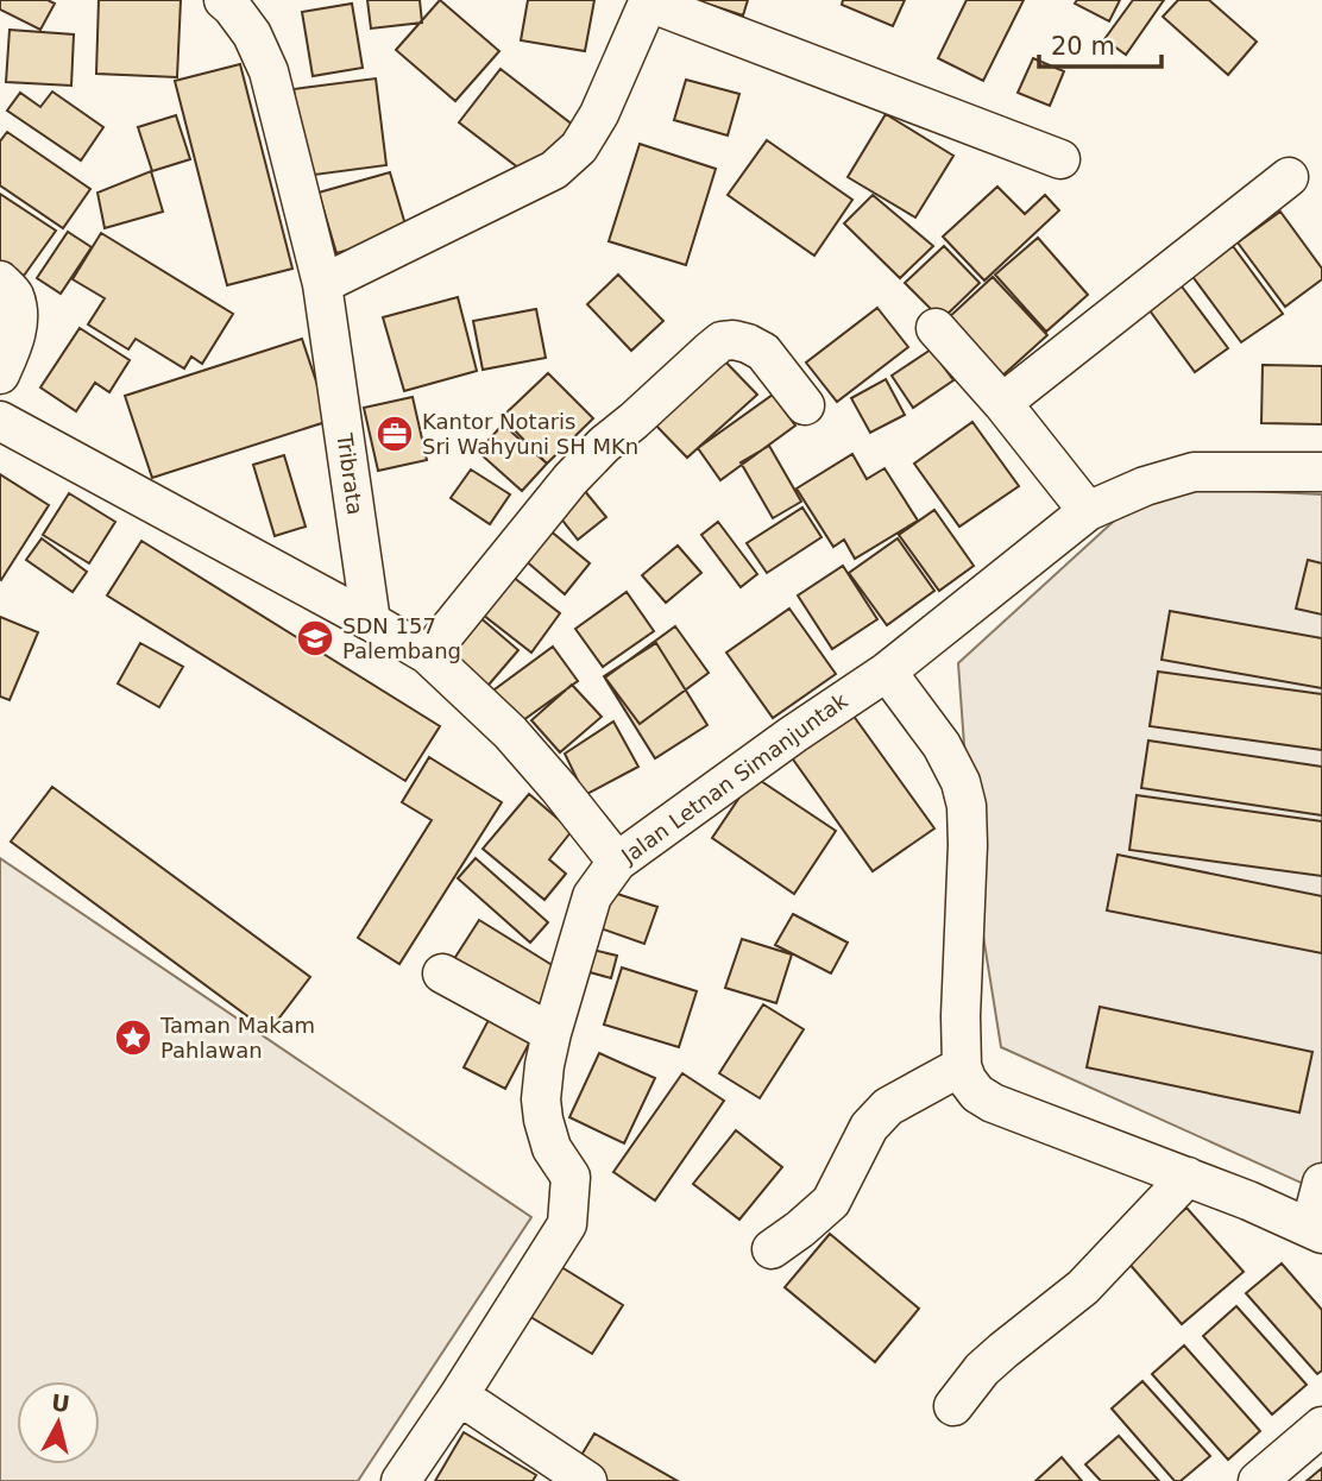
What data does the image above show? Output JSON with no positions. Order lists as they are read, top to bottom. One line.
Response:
{"streets":{"street":["Tribrata","Jalan Letnan Simanjuntak"]},"places":{"office":["Kantor Notaris Sri Wahyuni SH MKn"],"school or university":["SDN 157 Palembang"],"place":["Taman Makam Pahlawan"]},"scale_bar":"20 m","north":"top"}
